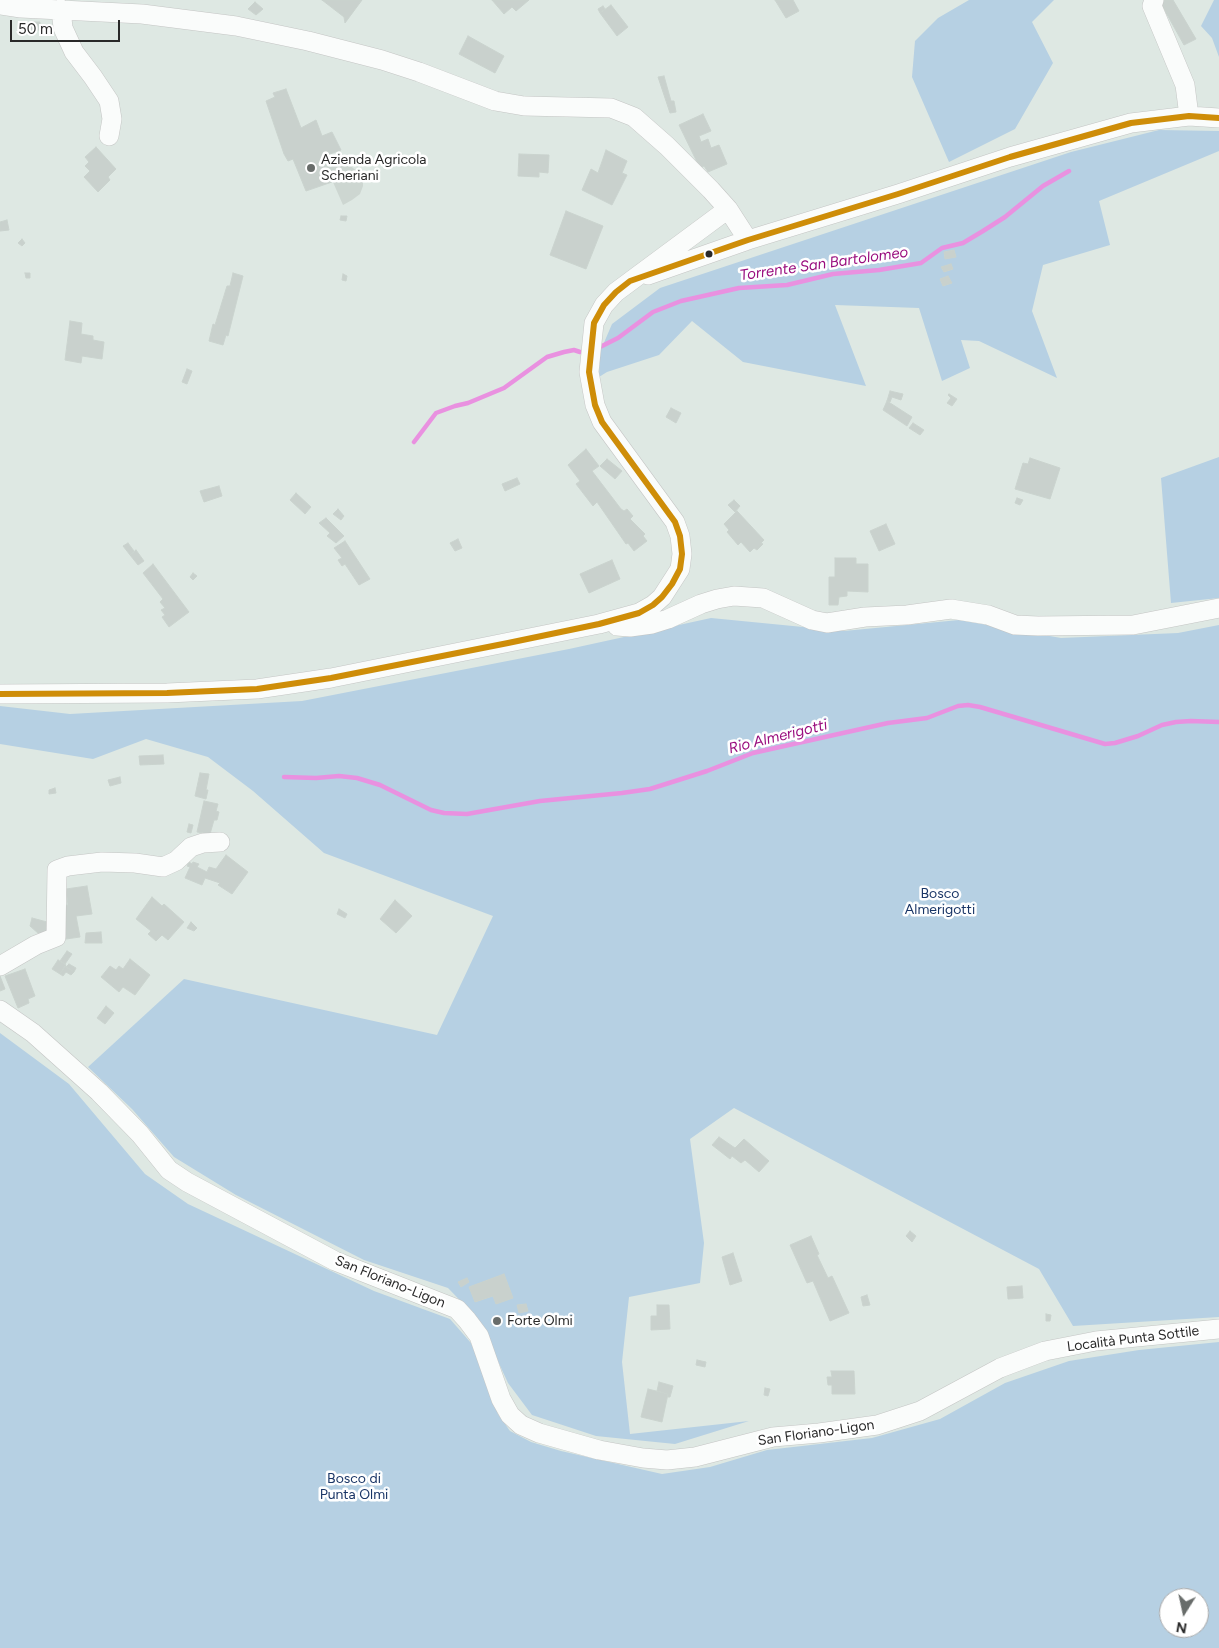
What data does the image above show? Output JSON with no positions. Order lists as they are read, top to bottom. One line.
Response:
{"streets":{"street":["San Floriano-Ligon","Località Punta Sottile"]},"crossings":[["San Floriano-Ligon","Località Punta Sottile"]],"water":["Torrente San Bartolomeo","Rio Almerigotti"],"parks":["Bosco Almerigotti","Bosco di Punta Olmi"],"places":["Azienda Agricola Scheriani","Forte Olmi"],"scale_bar":"50 m","north":"bottom"}
